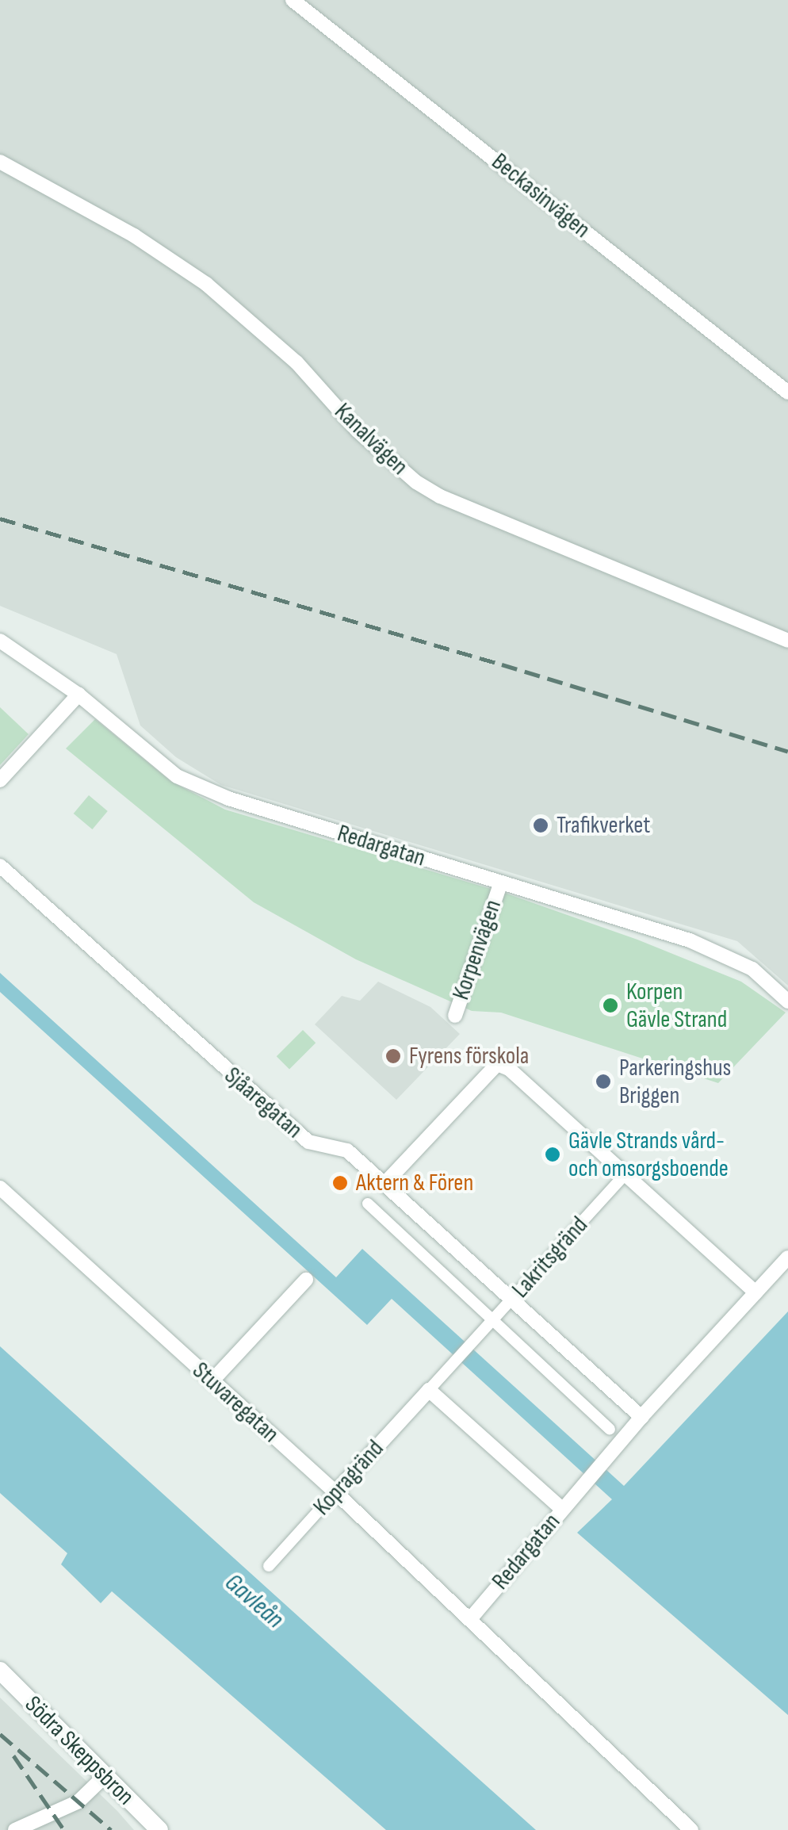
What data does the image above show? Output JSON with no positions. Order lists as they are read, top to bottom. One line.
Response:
{"streets":{"street":["Beckasinvägen","Kanalvägen","Redargatan","Korpenvägen","Sjåaregatan","Lakritsgränd","Stuvaregatan","Kopragränd","Södra Skeppsbron"]},"crossings":[["Redargatan","Korpenvägen"],["Redargatan","Sjåaregatan"],["Redargatan","Stuvaregatan"],["Sjåaregatan","Lakritsgränd"],["Lakritsgränd","Kopragränd"],["Stuvaregatan","Kopragränd"]],"water":["Gavleån"],"places":["Trafikverket","Korpen Gävle Strand","Fyrens förskola","Parkeringshus Briggen","Gävle Strands vård- och omsorgsboende","Aktern & Fören"]}
